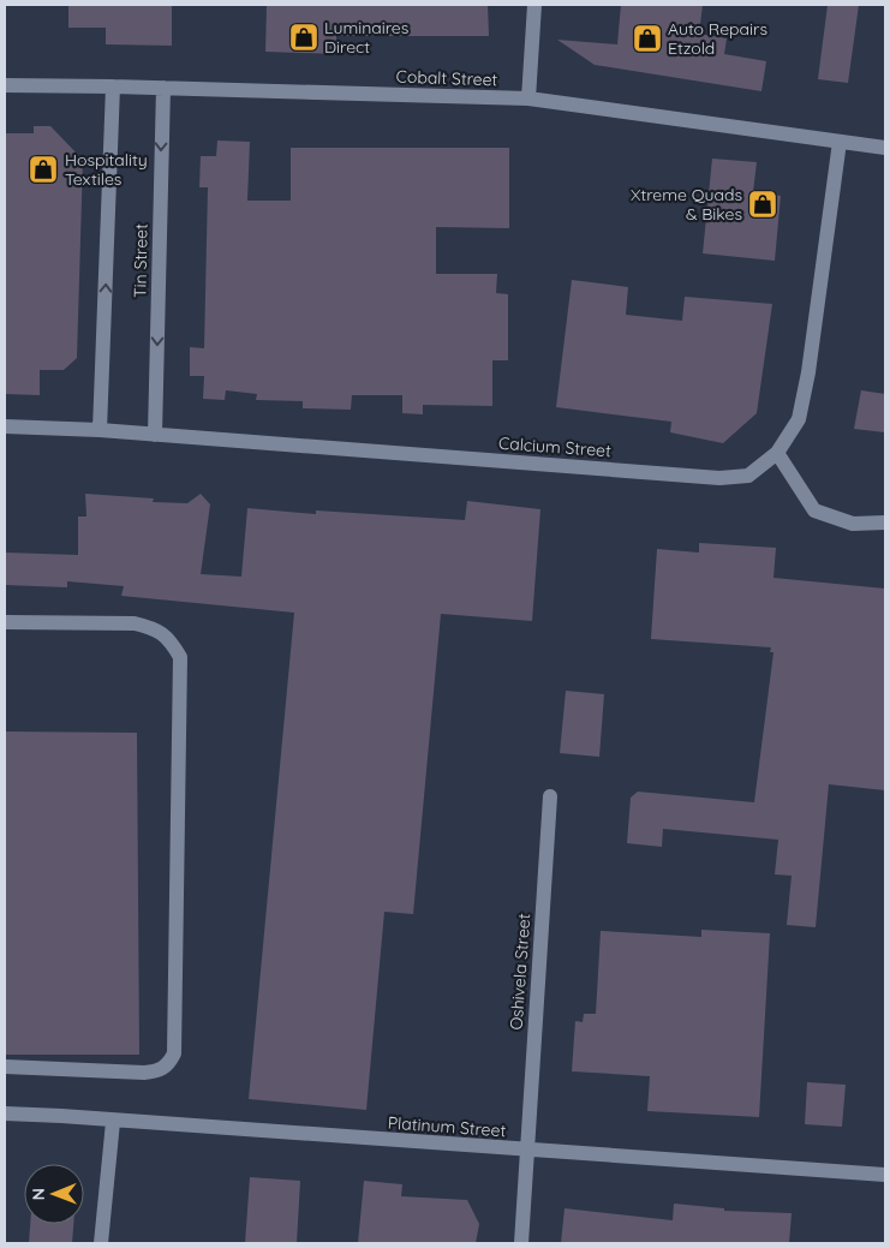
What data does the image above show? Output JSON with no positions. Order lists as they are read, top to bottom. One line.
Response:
{"streets":{"street":["Cobalt Street","Tin Street","Calcium Street","Oshivela Street","Platinum Street"]},"crossings":[["Cobalt Street","Tin Street"],["Cobalt Street","Calcium Street"],["Tin Street","Calcium Street"],["Oshivela Street","Platinum Street"]],"places":{"shop":["Luminaires Direct","Auto Repairs Etzold","Hospitality Textiles","Xtreme Quads & Bikes"]},"north":"left"}
